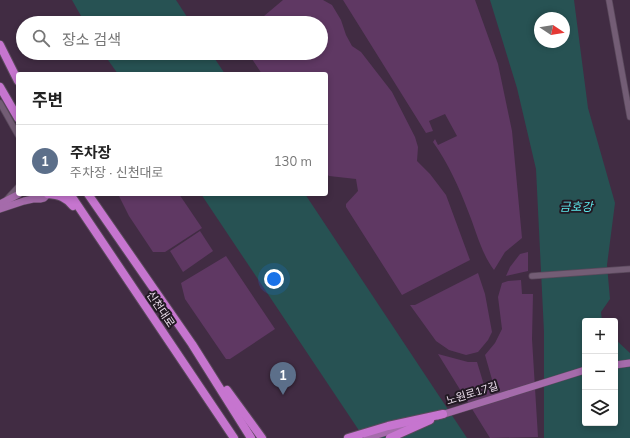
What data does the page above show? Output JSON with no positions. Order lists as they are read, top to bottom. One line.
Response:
{"streets":{"highway":["신천대로"],"main road":["노원로17길"]},"water":["금호강"],"north":"right","page":{"search":"장소 검색","heading":"주변","list":[{"mark":"1","name":"주차장","note":"주차장 · 신천대로","value":"130 m"}],"map_buttons":["+","−"],"pins":"1"}}
